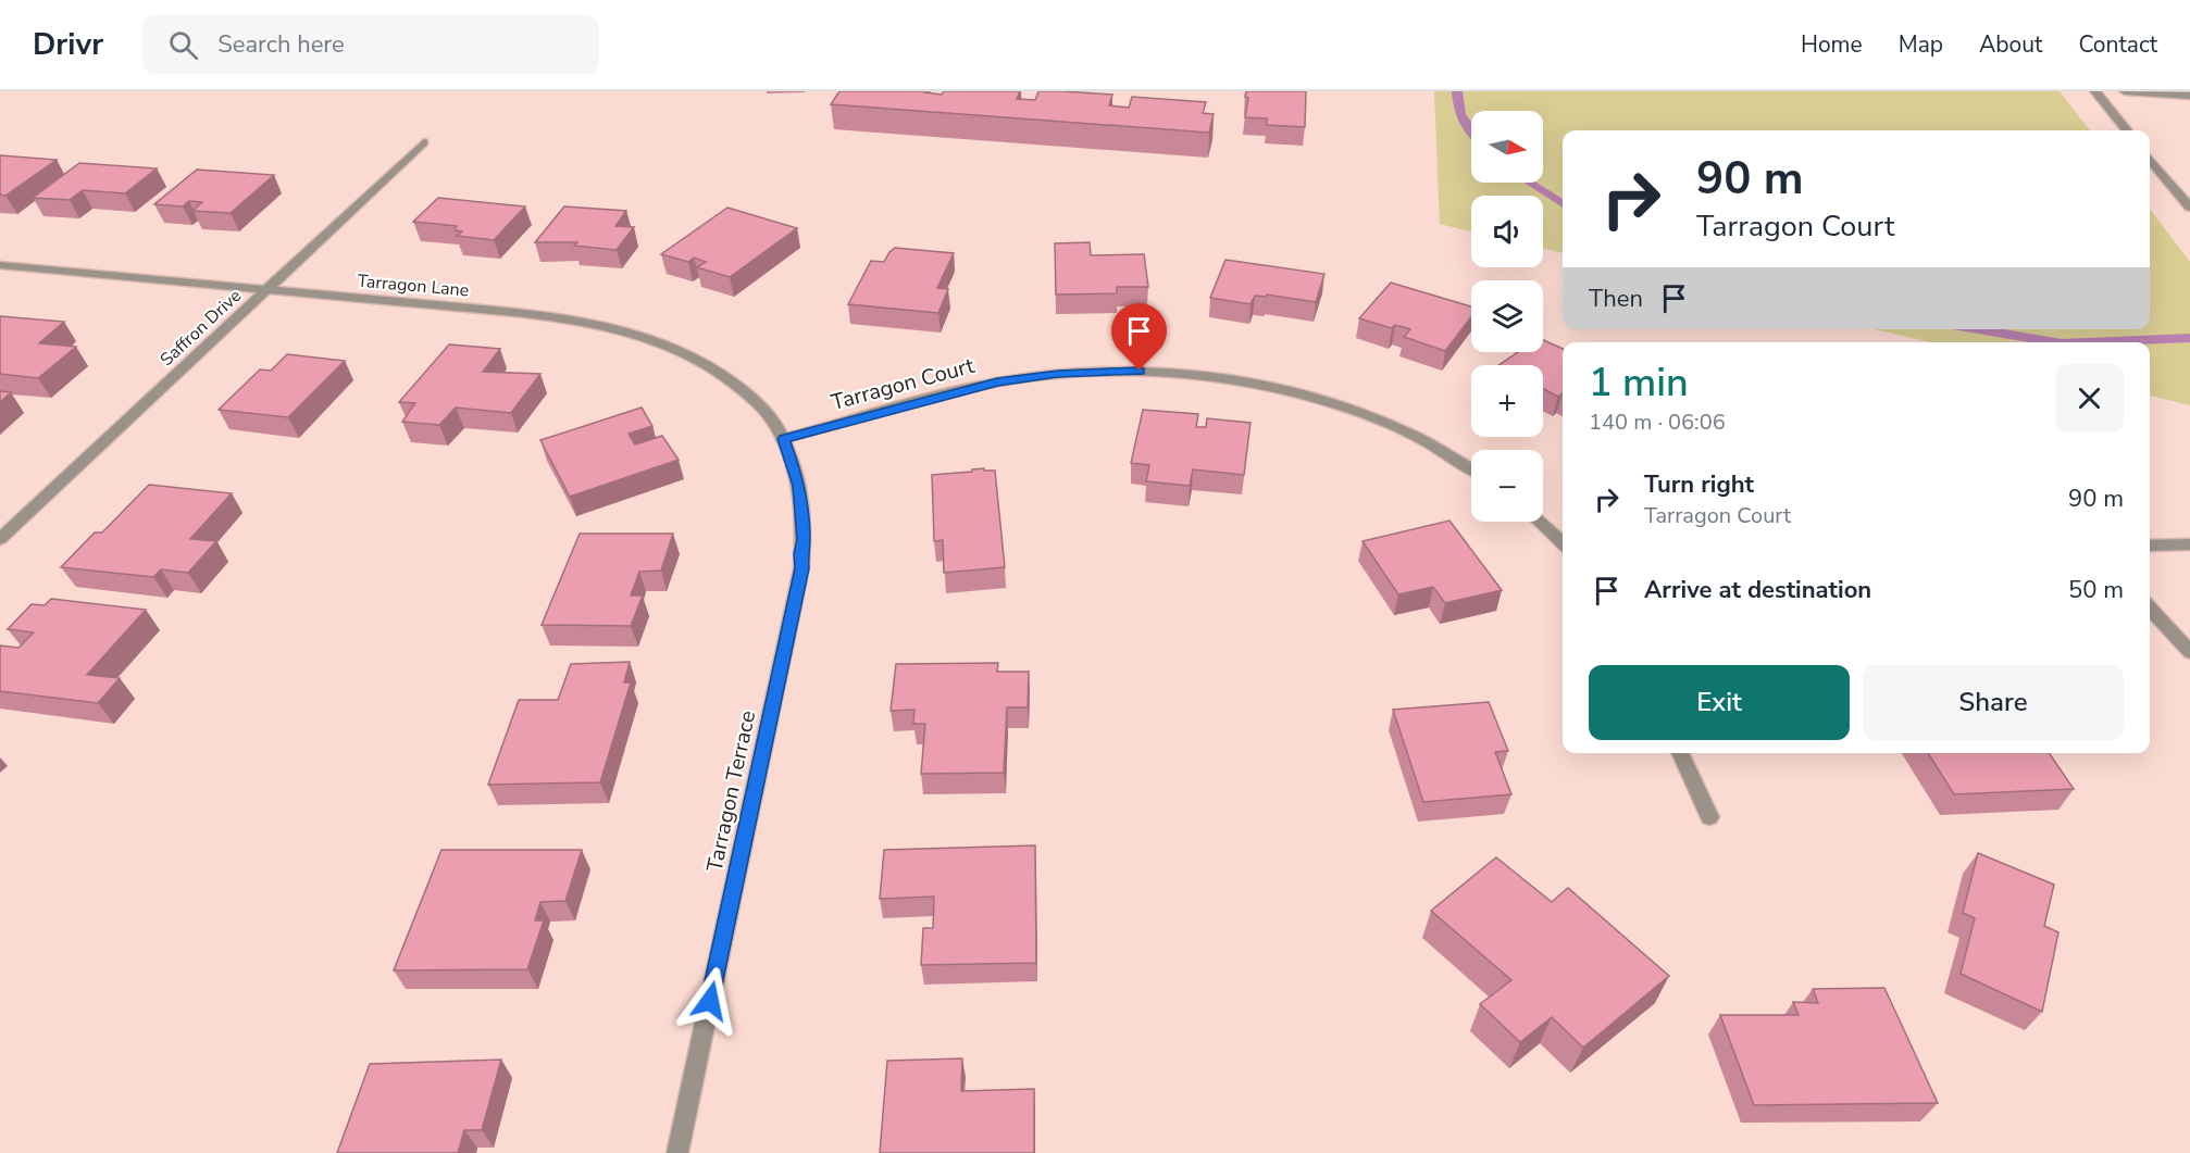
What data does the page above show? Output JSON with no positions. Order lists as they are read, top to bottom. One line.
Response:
{"streets":{"street":["Tarragon Lane","Saffron Drive","Tarragon Court","Tarragon Terrace"]},"crossings":[["Tarragon Lane","Saffron Drive"],["Tarragon Lane","Tarragon Court"],["Tarragon Lane","Tarragon Terrace"],["Tarragon Court","Tarragon Terrace"]],"north":"right","page":{"header":"Drivr","search":"Search here","nav":["Home","Map","About","Contact"],"map_buttons":["+","−"],"turn":["90 m","Tarragon Court"],"then":"Then","heading":["1 min","140 m · 06:06"],"list":[{"name":"Turn right","note":"Tarragon Court","value":"90 m"},{"name":"Arrive at destination","value":"50 m"}],"buttons":["Exit","Share"]}}
